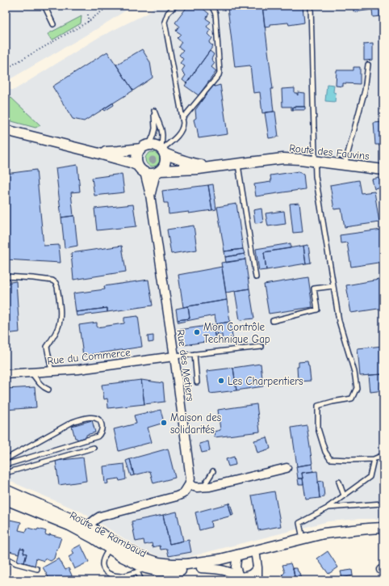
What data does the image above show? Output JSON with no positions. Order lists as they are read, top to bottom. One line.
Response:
{"streets":{"street":["Route des Fauvins","Rue du Commerce","Rue des Metiers","Route de Rambaud"]},"crossings":[["Route des Fauvins","Rue des Metiers"],["Rue du Commerce","Rue des Metiers"]],"places":["Mon Contrôle Technique Gap","Les Charpentiers","Maison des solidarités"]}
